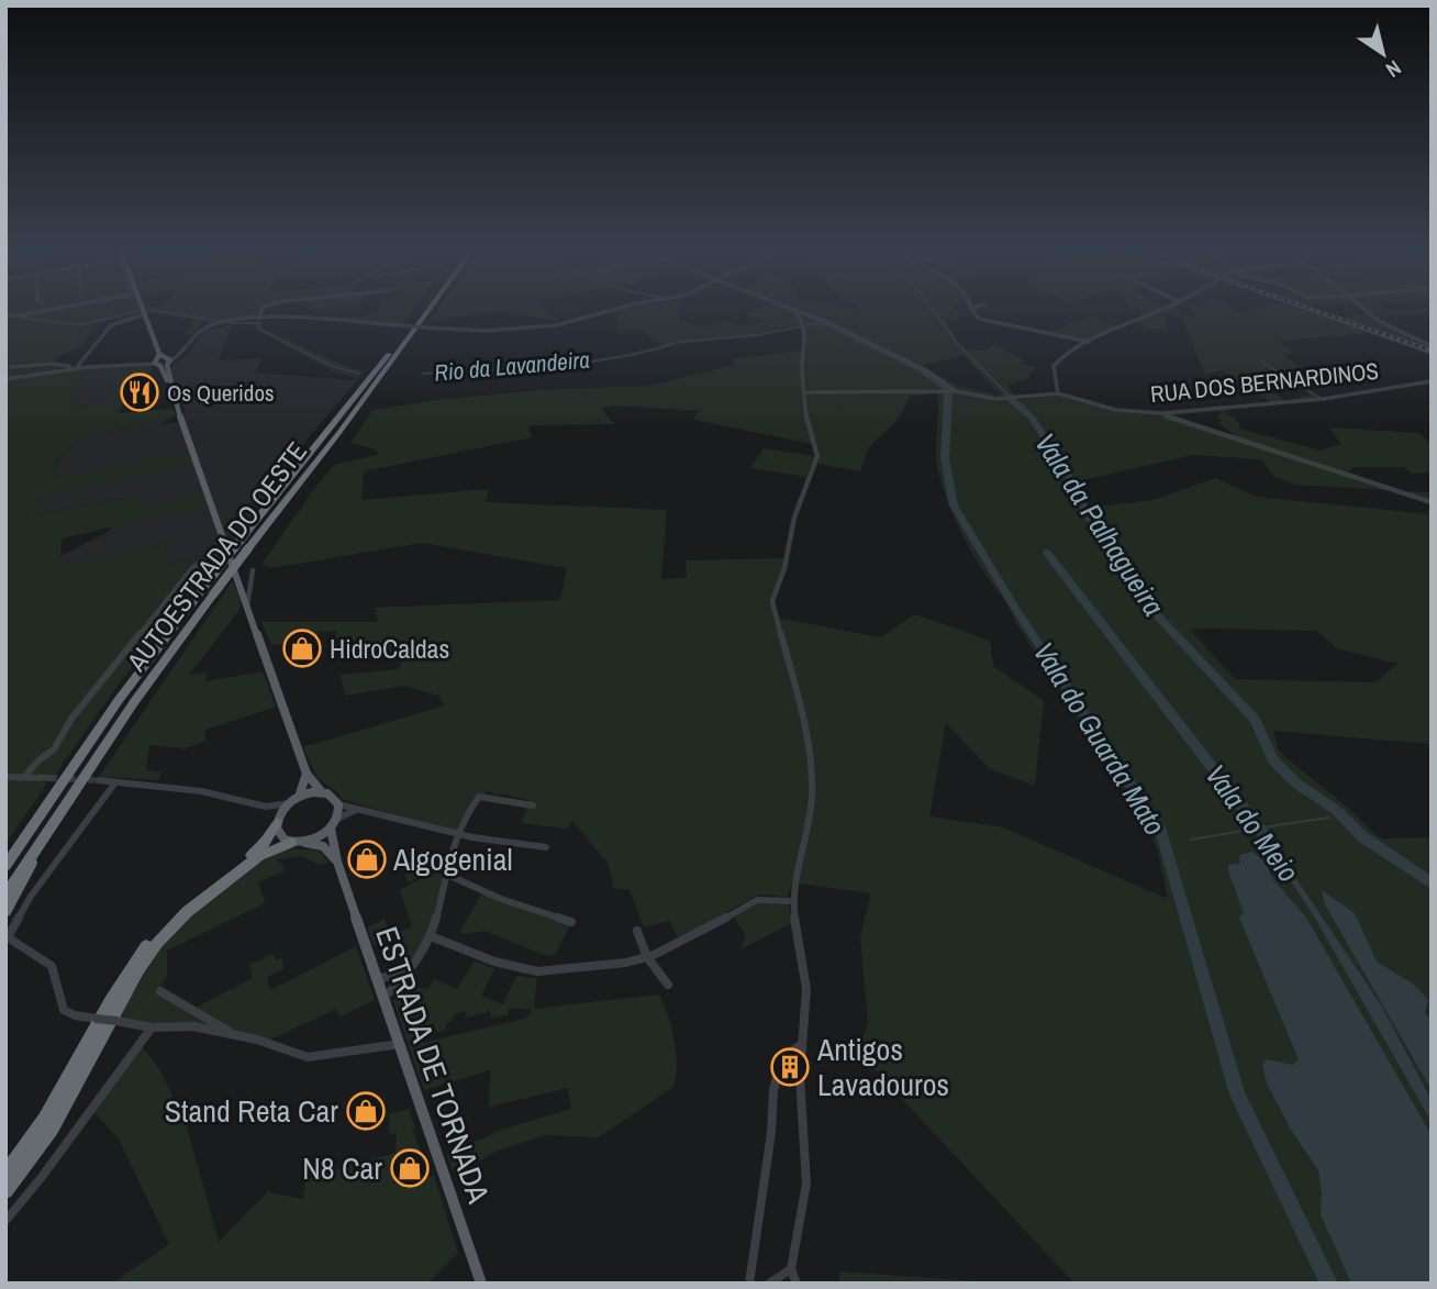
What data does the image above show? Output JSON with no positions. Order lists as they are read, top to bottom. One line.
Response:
{"streets":{"highway":["AUTOESTRADA DO OESTE"],"main road":["ESTRADA DE TORNADA"],"street":["RUA DOS BERNARDINOS"]},"water":["Rio da Lavandeira","Vala da Palhagueira","Vala do Guarda Mato","Vala do Meio"],"places":{"restaurant":["Os Queridos"],"shop":["HidroCaldas","Algogenial","Stand Reta Car","N8 Car"],"building":["Antigos Lavadouros"]},"north":"bottom right"}
